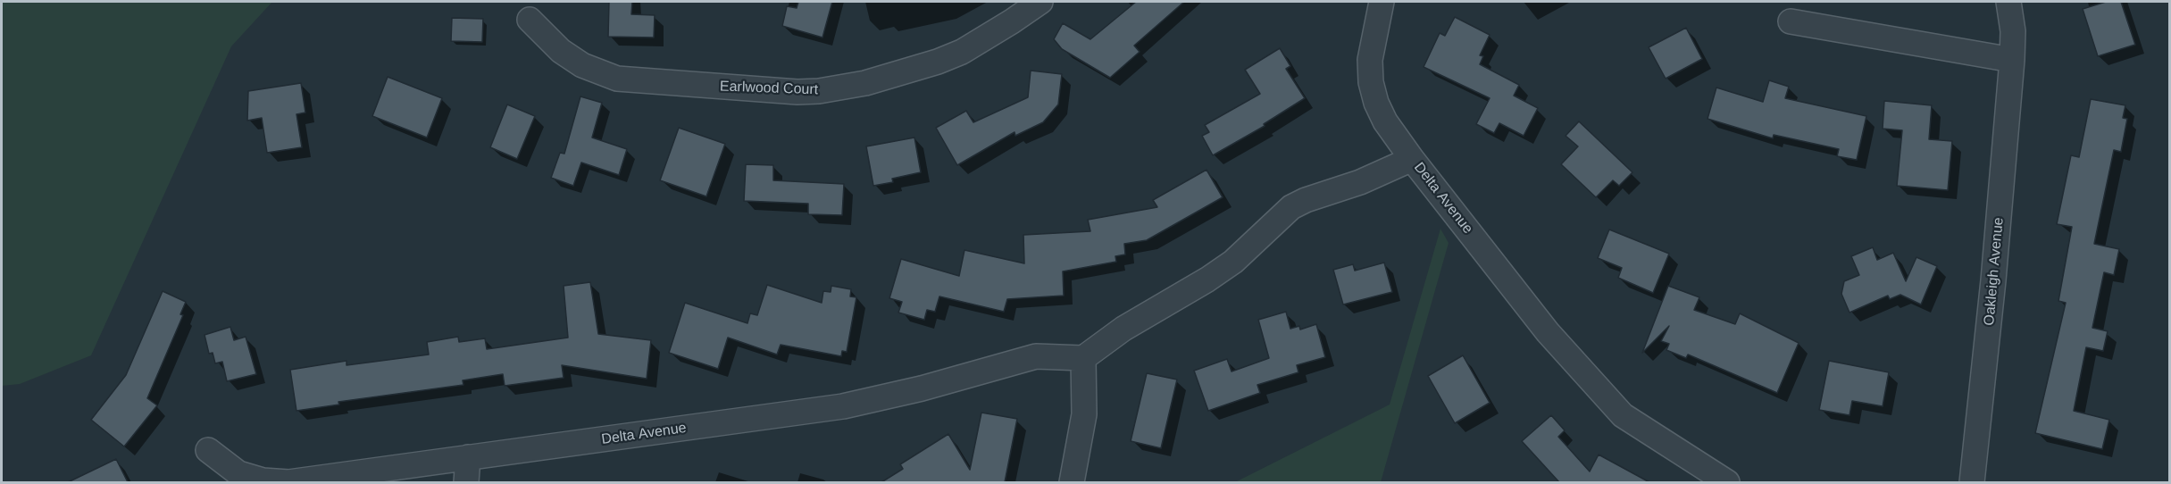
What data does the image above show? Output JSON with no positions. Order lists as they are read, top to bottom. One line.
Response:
{"streets":{"street":["Earlwood Court","Delta Avenue","Oakleigh Avenue"]}}
